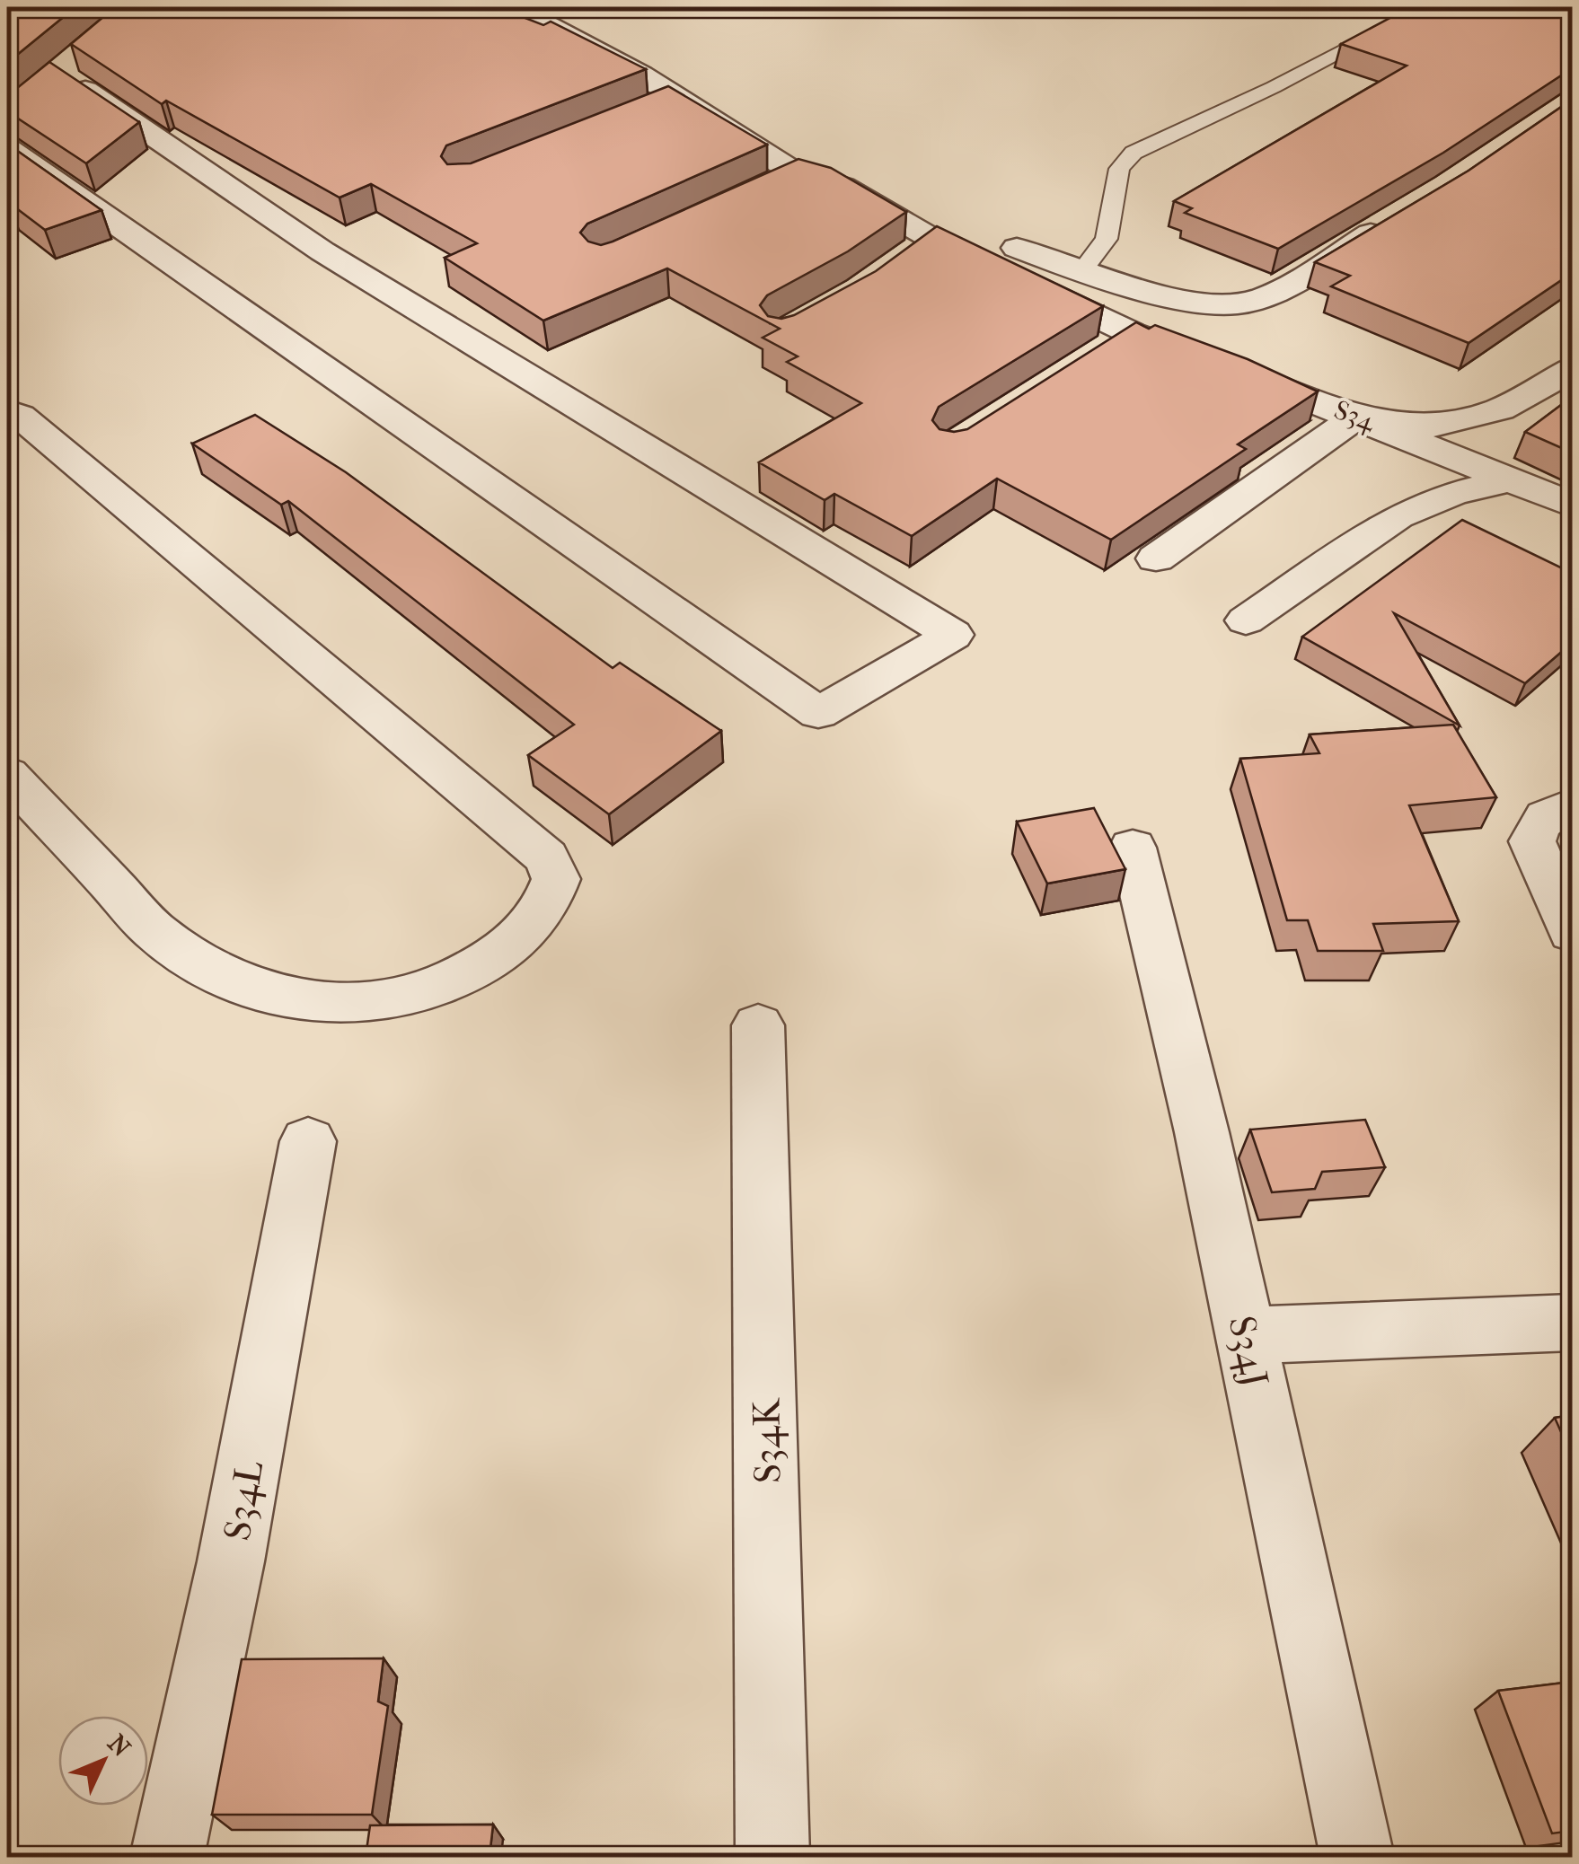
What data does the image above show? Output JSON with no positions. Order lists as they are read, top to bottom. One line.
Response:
{"streets":{"street":["S34","S34J","S34K","S34L"]},"north":"top right"}
